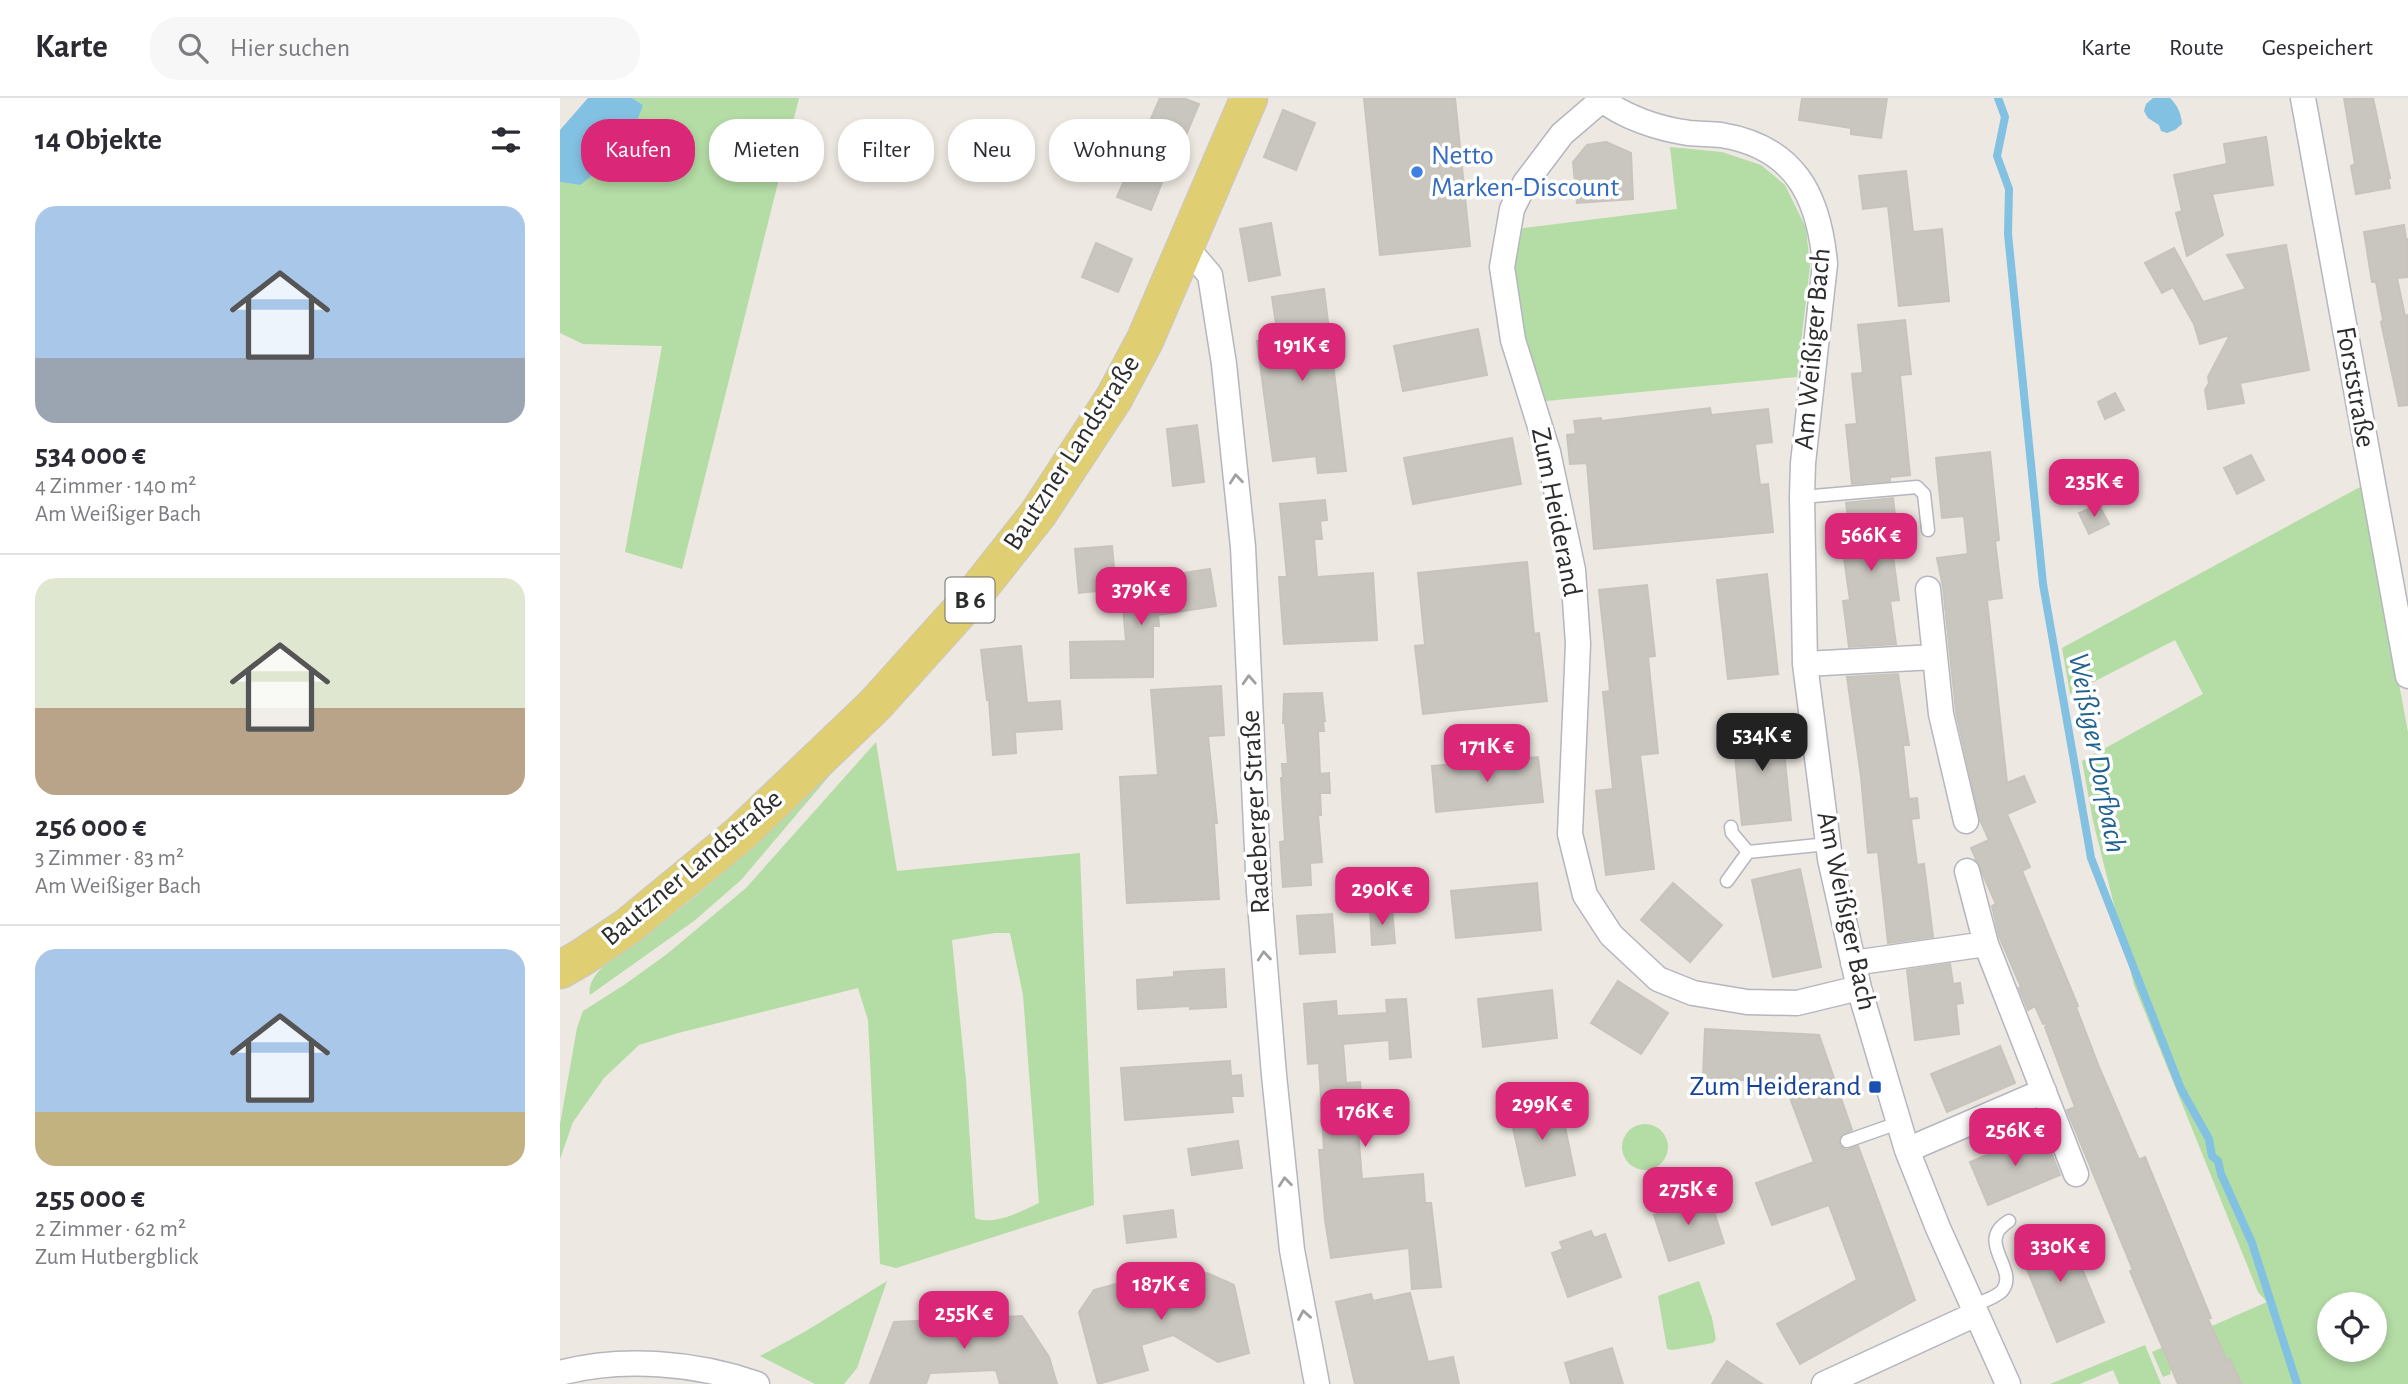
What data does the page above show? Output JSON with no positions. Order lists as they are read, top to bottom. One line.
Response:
{"streets":{"main road":["Bautzner Landstraße","B 6"],"street":["Am Weißiger Bach","Forststraße","Zum Heiderand","Radeberger Straße"]},"crossings":[["Am Weißiger Bach","Zum Heiderand"],["Bautzner Landstraße","Radeberger Straße"]],"one_way":["Radeberger Straße"],"water":["Weißiger Dorfbach"],"places":{"other":["Netto Marken-Discount"],"transit":["Zum Heiderand"]},"page":{"header":"Karte","search":"Hier suchen","nav":["Karte","Route","Gespeichert"],"heading":"14 Objekte","chip":["Kaufen","Mieten","Filter","Neu","Wohnung"],"list":[{"name":"534 000 €","note":"4 Zimmer · 140 m² · Am Weißiger Bach"},{"name":"256 000 €","note":"3 Zimmer · 83 m² · Am Weißiger Bach"},{"name":"255 000 €","note":"2 Zimmer · 62 m² · Zum Hutbergblick"}],"price":["191K €","235K €","566K €","379K €","534K €","171K €","290K €","299K €","176K €","256K €","275K €","330K €","187K €","255K €"]}}
